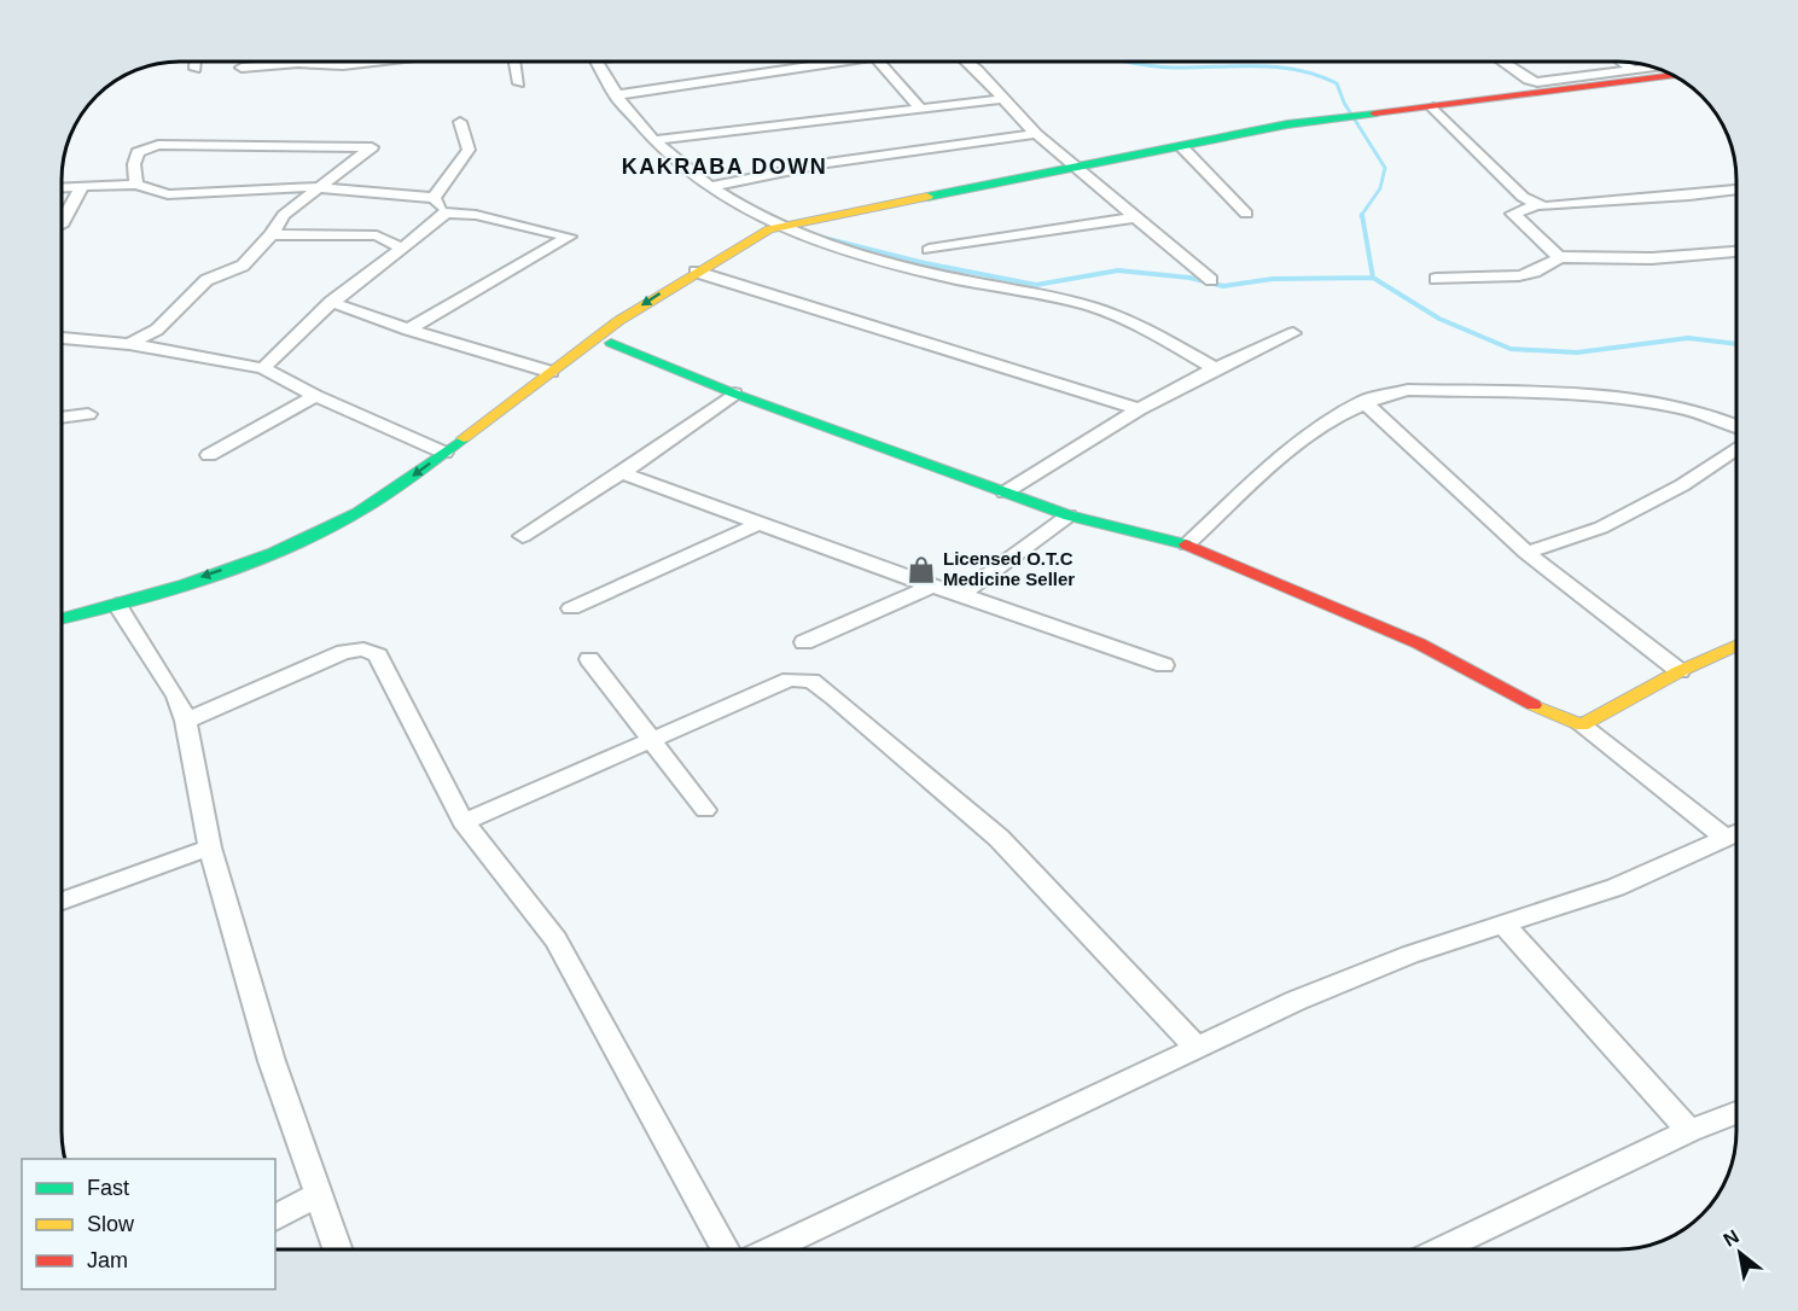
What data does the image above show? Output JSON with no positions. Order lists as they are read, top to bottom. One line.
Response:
{"districts":["KAKRABA DOWN"],"places":{"shop":["Licensed O.T.C Medicine Seller"]},"legend":["Fast","Slow","Jam"],"north":"top left"}
